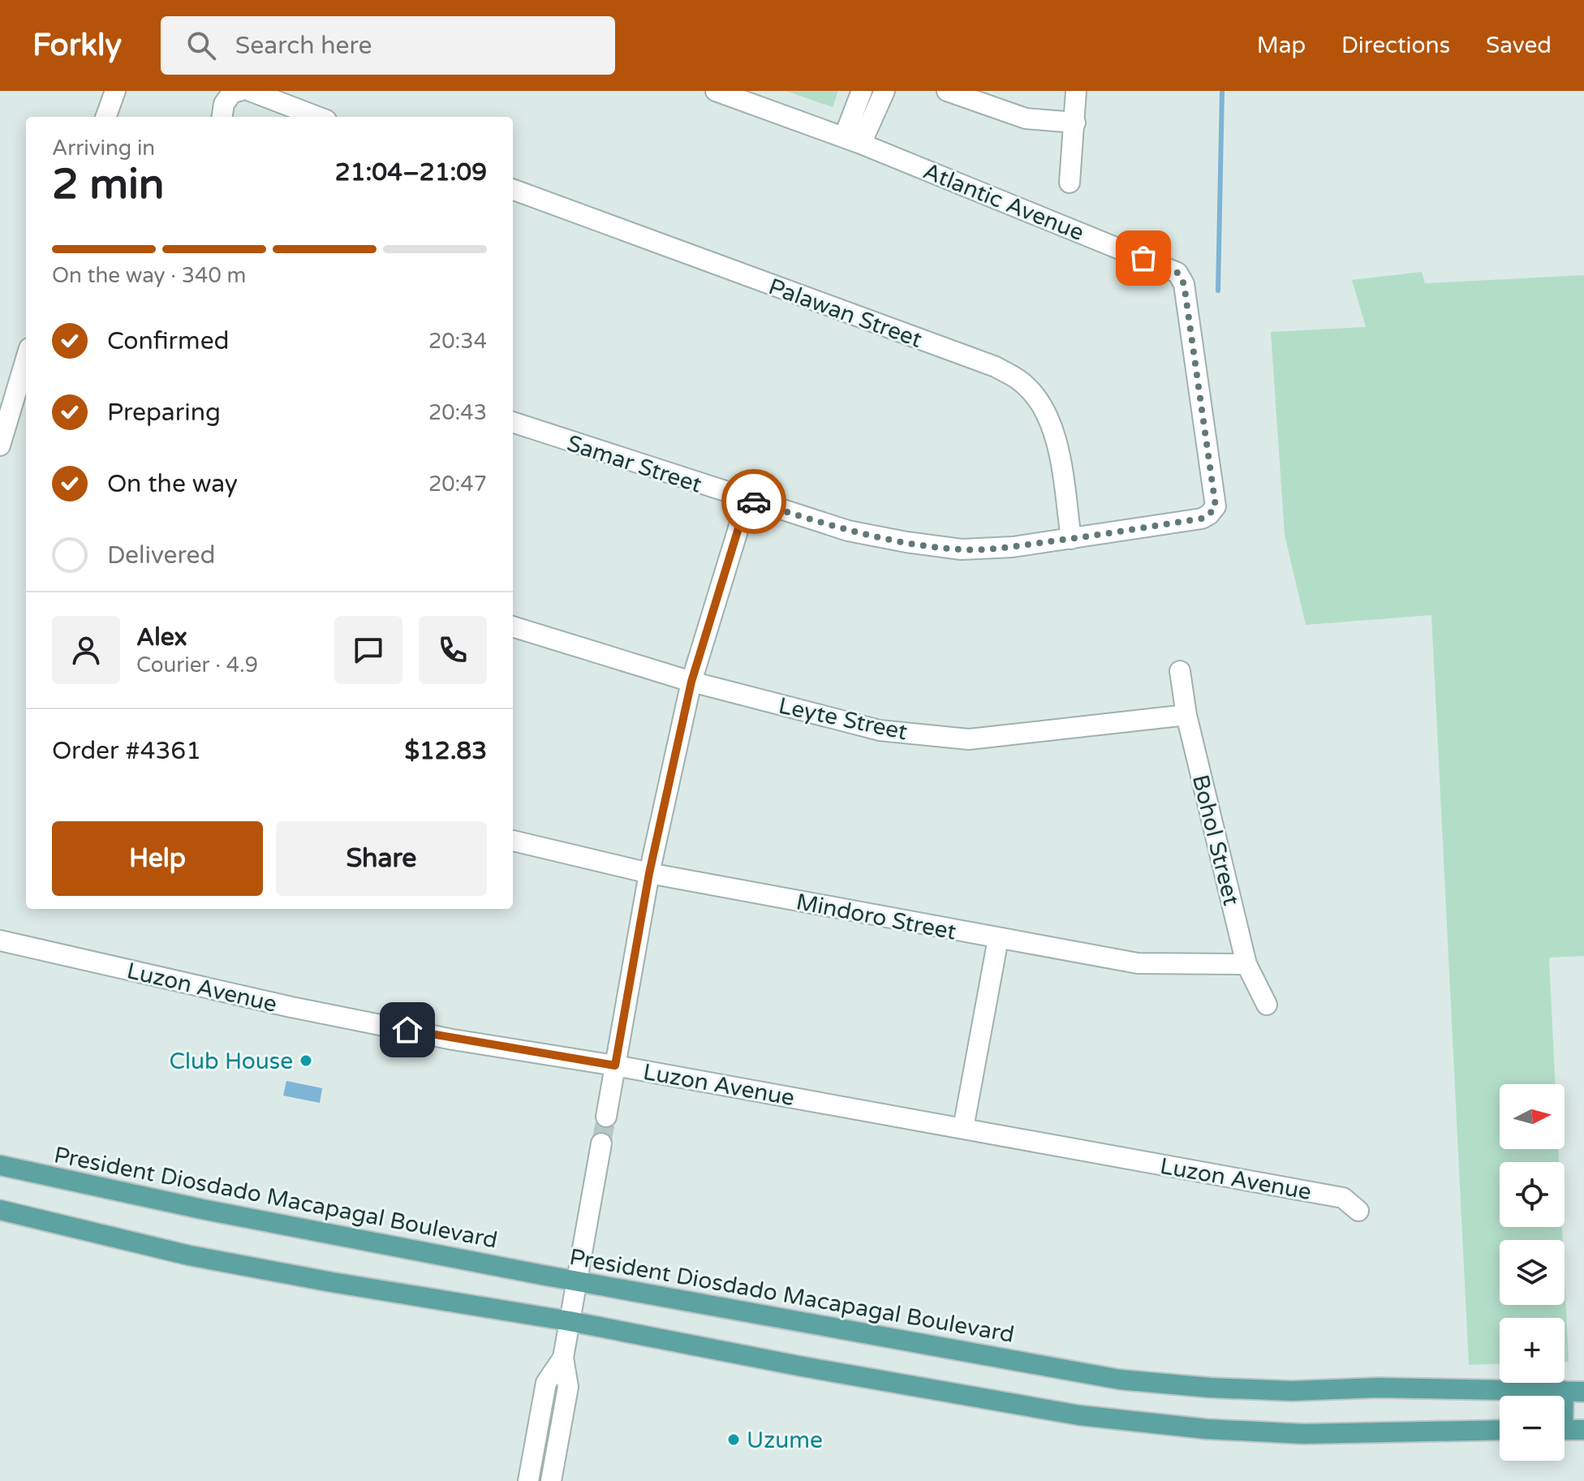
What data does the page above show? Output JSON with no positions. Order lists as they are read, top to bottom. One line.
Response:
{"streets":{"main road":["President Diosdado Macapagal Boulevard"],"street":["Atlantic Avenue","Palawan Street","Samar Street","Leyte Street","Bohol Street","Mindoro Street","Luzon Avenue"]},"crossings":[["Atlantic Avenue","Samar Street"],["Palawan Street","Samar Street"],["Leyte Street","Bohol Street"],["Bohol Street","Mindoro Street"]],"places":["Club House","Uzume"],"north":"right","page":{"header":"Forkly","search":"Search here","nav":["Map","Directions","Saved"],"heading":["2 min","Arriving in","21:04–21:09"],"panel":["Alex","Courier · 4.9","Order #4361","$12.83"],"bar":"On the way · 340 m","list":[["Confirmed","20:34"],["Preparing","20:43"],["On the way","20:47"],"Delivered"],"buttons":["Help","Share"],"map_buttons":["+","−"]}}
